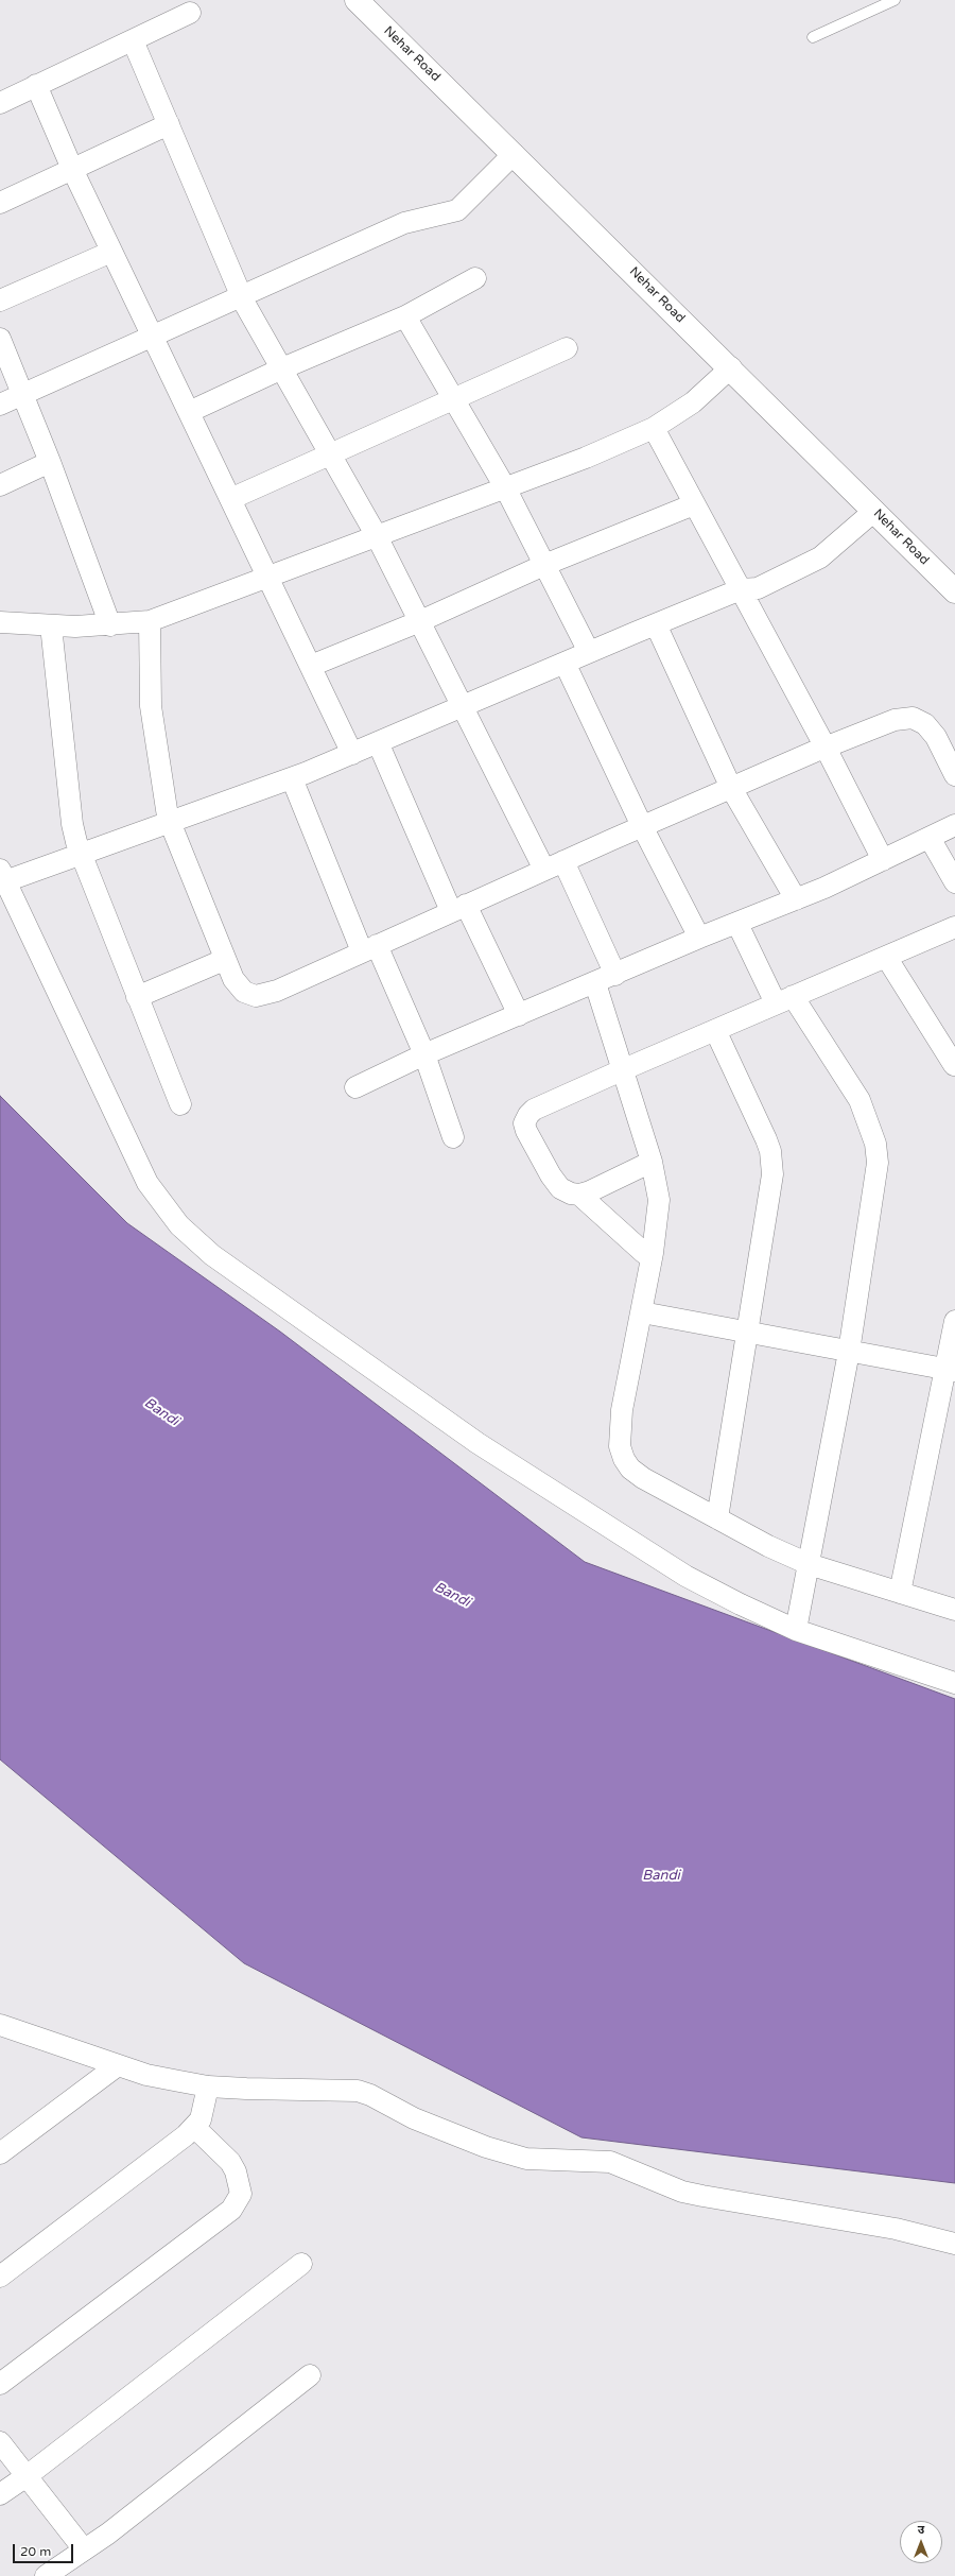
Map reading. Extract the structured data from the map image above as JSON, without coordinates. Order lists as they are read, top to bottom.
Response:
{
  "streets": {
    "street": ["Nehar Road"]
  },
  "water": ["Bandi"],
  "scale_bar": "20 m",
  "north": "top"
}
